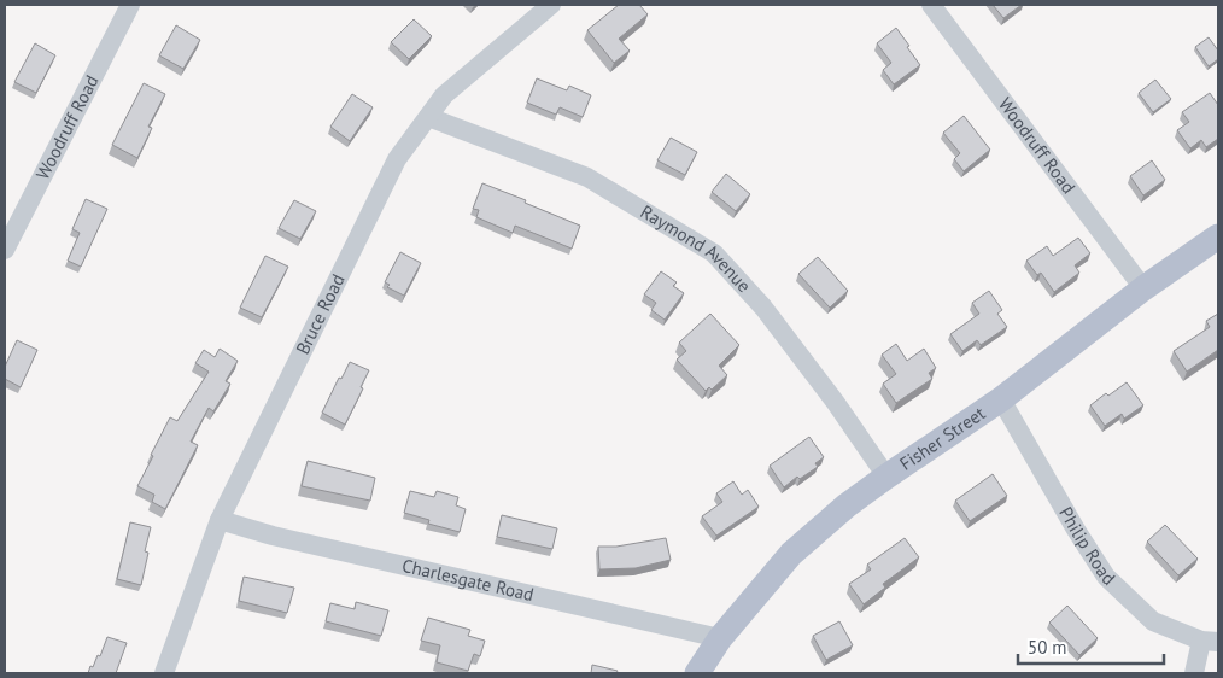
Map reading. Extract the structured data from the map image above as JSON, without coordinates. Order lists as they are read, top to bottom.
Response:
{
  "streets": {
    "main road": ["Fisher Street"],
    "street": [
      "Woodruff Road",
      "Raymond Avenue",
      "Bruce Road",
      "Philip Road",
      "Charlesgate Road"
    ]
  },
  "crossings": [
    ["Woodruff Road", "Fisher Street"],
    ["Raymond Avenue", "Bruce Road"],
    ["Raymond Avenue", "Fisher Street"],
    ["Bruce Road", "Charlesgate Road"],
    ["Fisher Street", "Philip Road"],
    ["Fisher Street", "Charlesgate Road"]
  ],
  "scale_bar": "50 m"
}
